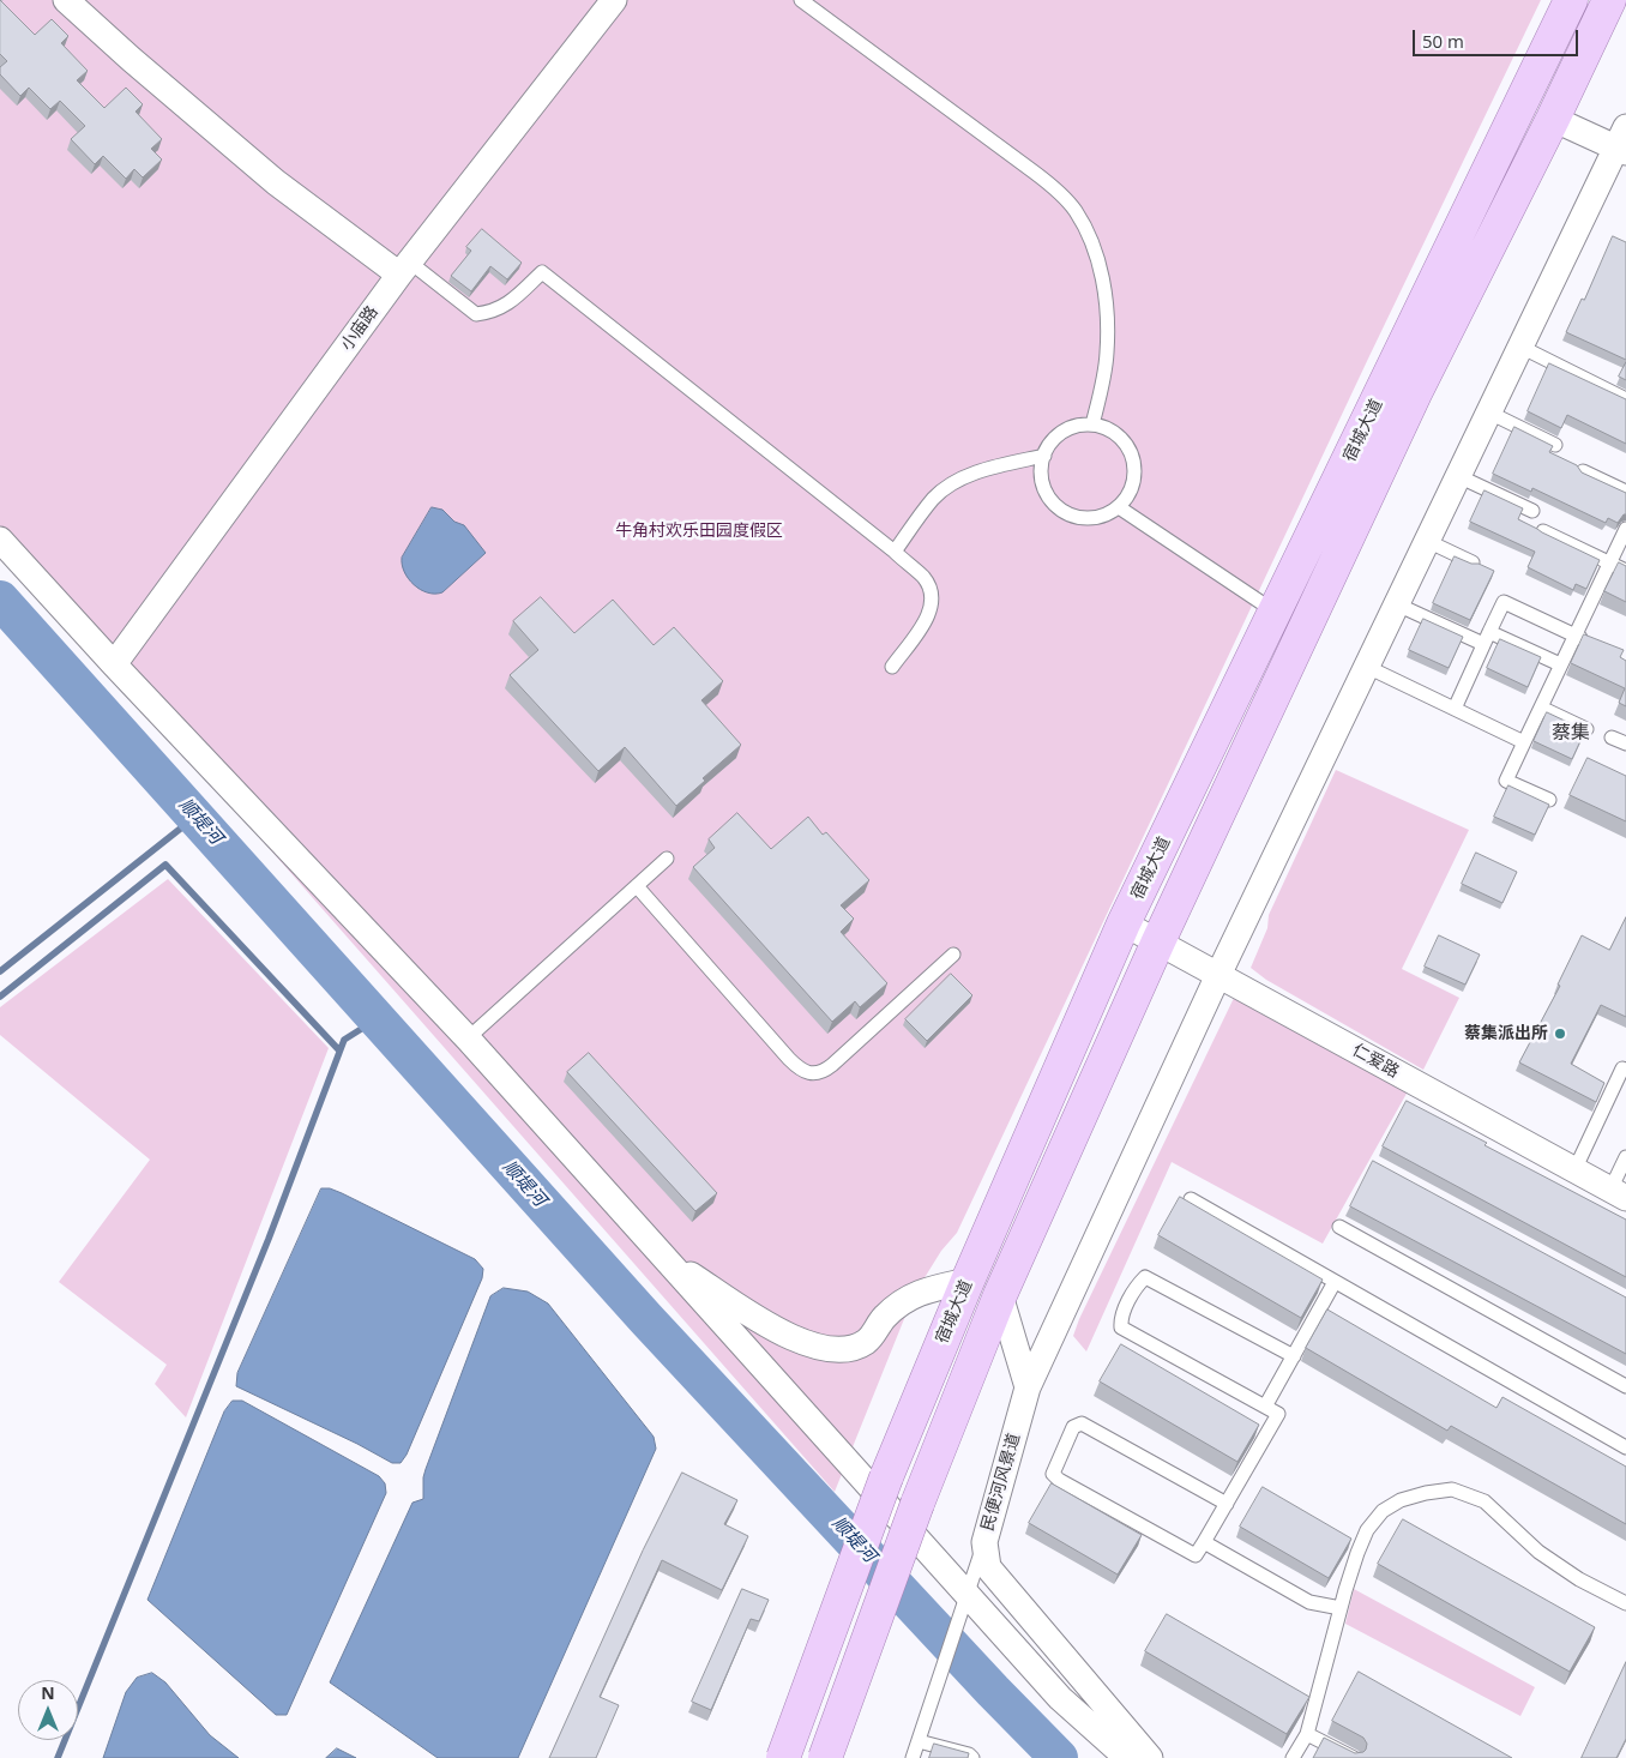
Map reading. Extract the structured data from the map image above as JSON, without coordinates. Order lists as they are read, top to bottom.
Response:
{
  "streets": {
    "main road": ["宿城大道"],
    "street": ["小庙路", "仁爱路", "民便河风景道"]
  },
  "crossings": [
    ["宿城大道", "仁爱路"],
    ["仁爱路", "民便河风景道"]
  ],
  "districts": ["蔡集"],
  "water": ["顺堤河"],
  "parks": ["牛角村欢乐田园度假区"],
  "places": ["蔡集派出所"],
  "scale_bar": "50 m",
  "north": "top"
}
